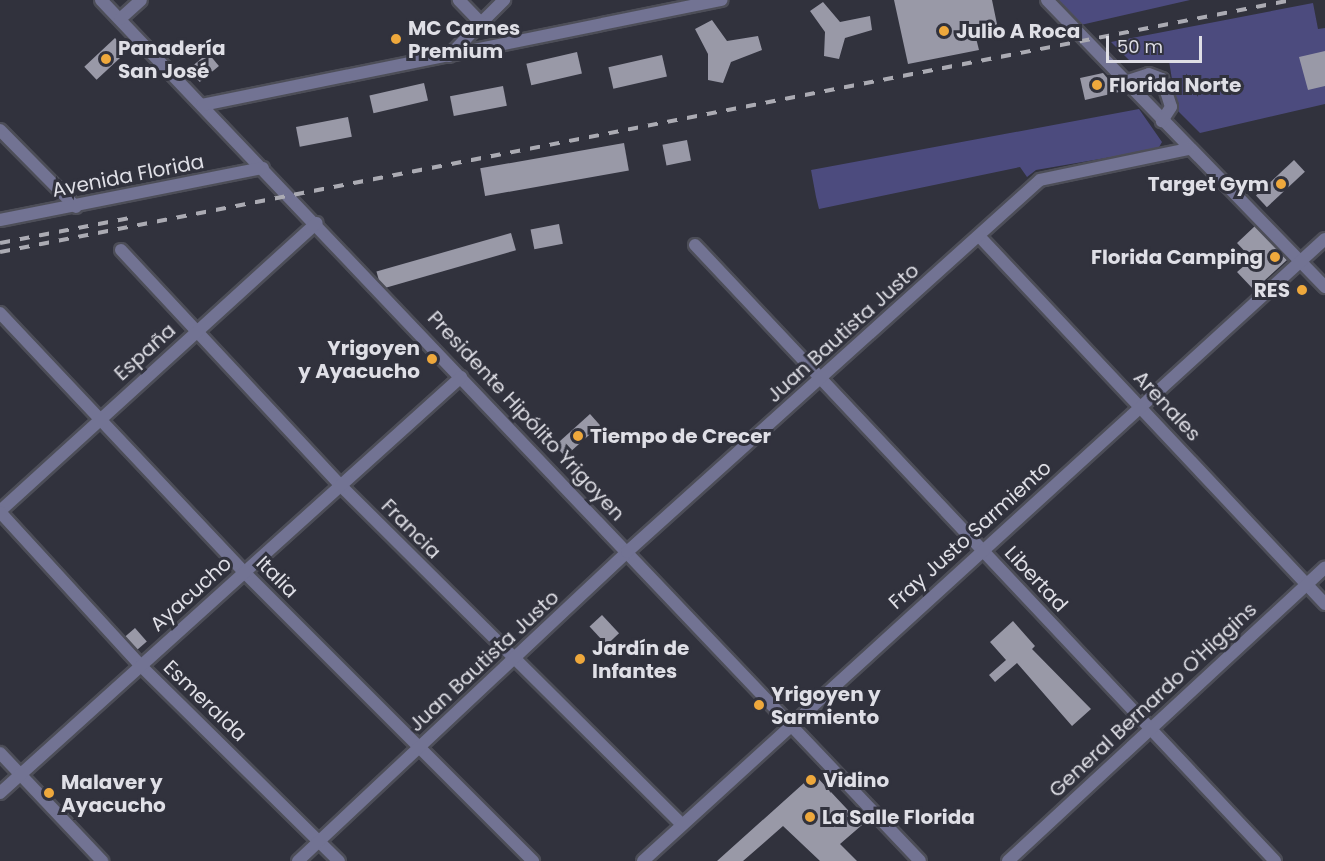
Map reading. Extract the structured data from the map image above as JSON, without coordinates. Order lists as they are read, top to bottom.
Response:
{
  "streets": {
    "street": [
      "Avenida Florida",
      "Juan Bautista Justo",
      "España",
      "Arenales",
      "Presidente Hipólito Yrigoyen",
      "Francia",
      "Fray Justo Sarmiento",
      "Italia",
      "Libertad",
      "Ayacucho",
      "General Bernardo O'Higgins",
      "Esmeralda"
    ]
  },
  "crossings": [
    ["Avenida Florida", "Presidente Hipólito Yrigoyen"],
    ["Juan Bautista Justo", "Arenales"],
    ["Juan Bautista Justo", "Presidente Hipólito Yrigoyen"],
    ["Juan Bautista Justo", "Francia"],
    ["Juan Bautista Justo", "Italia"],
    ["Juan Bautista Justo", "Libertad"],
    ["Juan Bautista Justo", "Esmeralda"],
    ["España", "Presidente Hipólito Yrigoyen"],
    ["España", "Francia"],
    ["España", "Italia"],
    ["España", "Esmeralda"],
    ["Arenales", "Fray Justo Sarmiento"],
    ["Arenales", "General Bernardo O'Higgins"],
    ["Presidente Hipólito Yrigoyen", "Fray Justo Sarmiento"],
    ["Presidente Hipólito Yrigoyen", "Ayacucho"],
    ["Francia", "Fray Justo Sarmiento"],
    ["Francia", "Ayacucho"],
    ["Fray Justo Sarmiento", "Libertad"],
    ["Italia", "Ayacucho"],
    ["Libertad", "General Bernardo O'Higgins"],
    ["Ayacucho", "Esmeralda"]
  ],
  "places": [
    "Julio A Roca",
    "MC Carnes Premium",
    "Panadería San José",
    "Florida Norte",
    "Target Gym",
    "Florida Camping",
    "RES",
    "Yrigoyen y Ayacucho",
    "Tiempo de Crecer",
    "Jardín de Infantes",
    "Yrigoyen y Sarmiento",
    "Vidino",
    "Malaver y Ayacucho",
    "La Salle Florida"
  ],
  "scale_bar": "50 m"
}
